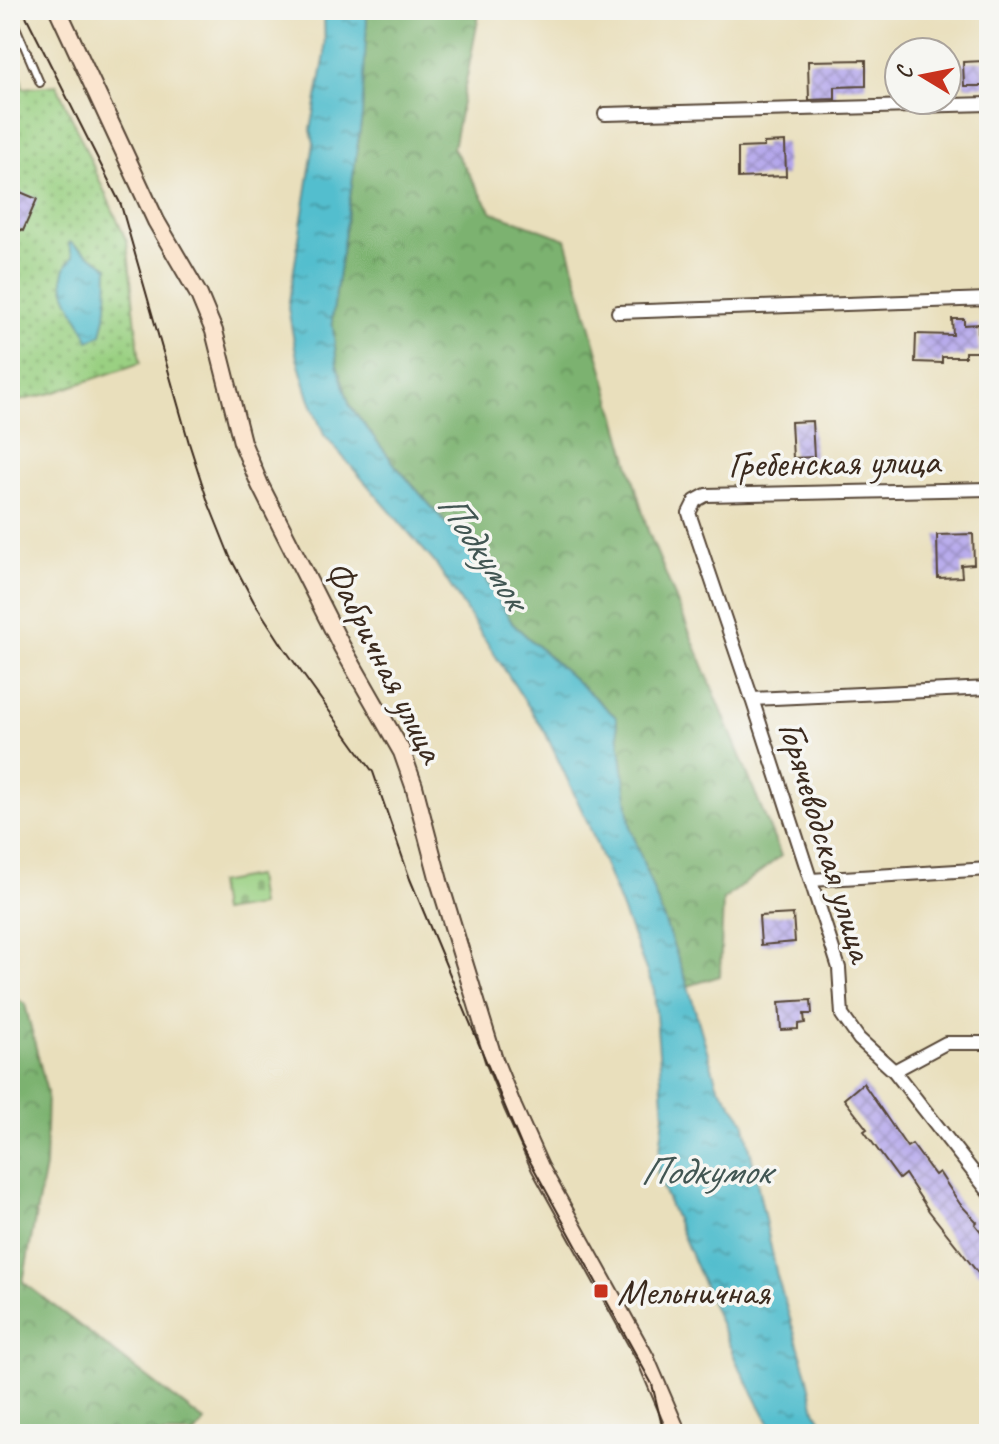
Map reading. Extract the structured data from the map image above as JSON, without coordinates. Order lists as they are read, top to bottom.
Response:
{
  "streets": {
    "main road": ["Фабричная улица"],
    "street": ["Гребенская улица", "Горячеводская улица"]
  },
  "crossings": [
    ["Гребенская улица", "Горячеводская улица"]
  ],
  "water": ["Подкумок"],
  "places": {
    "transit": ["Мельничная"]
  },
  "north": "left"
}
